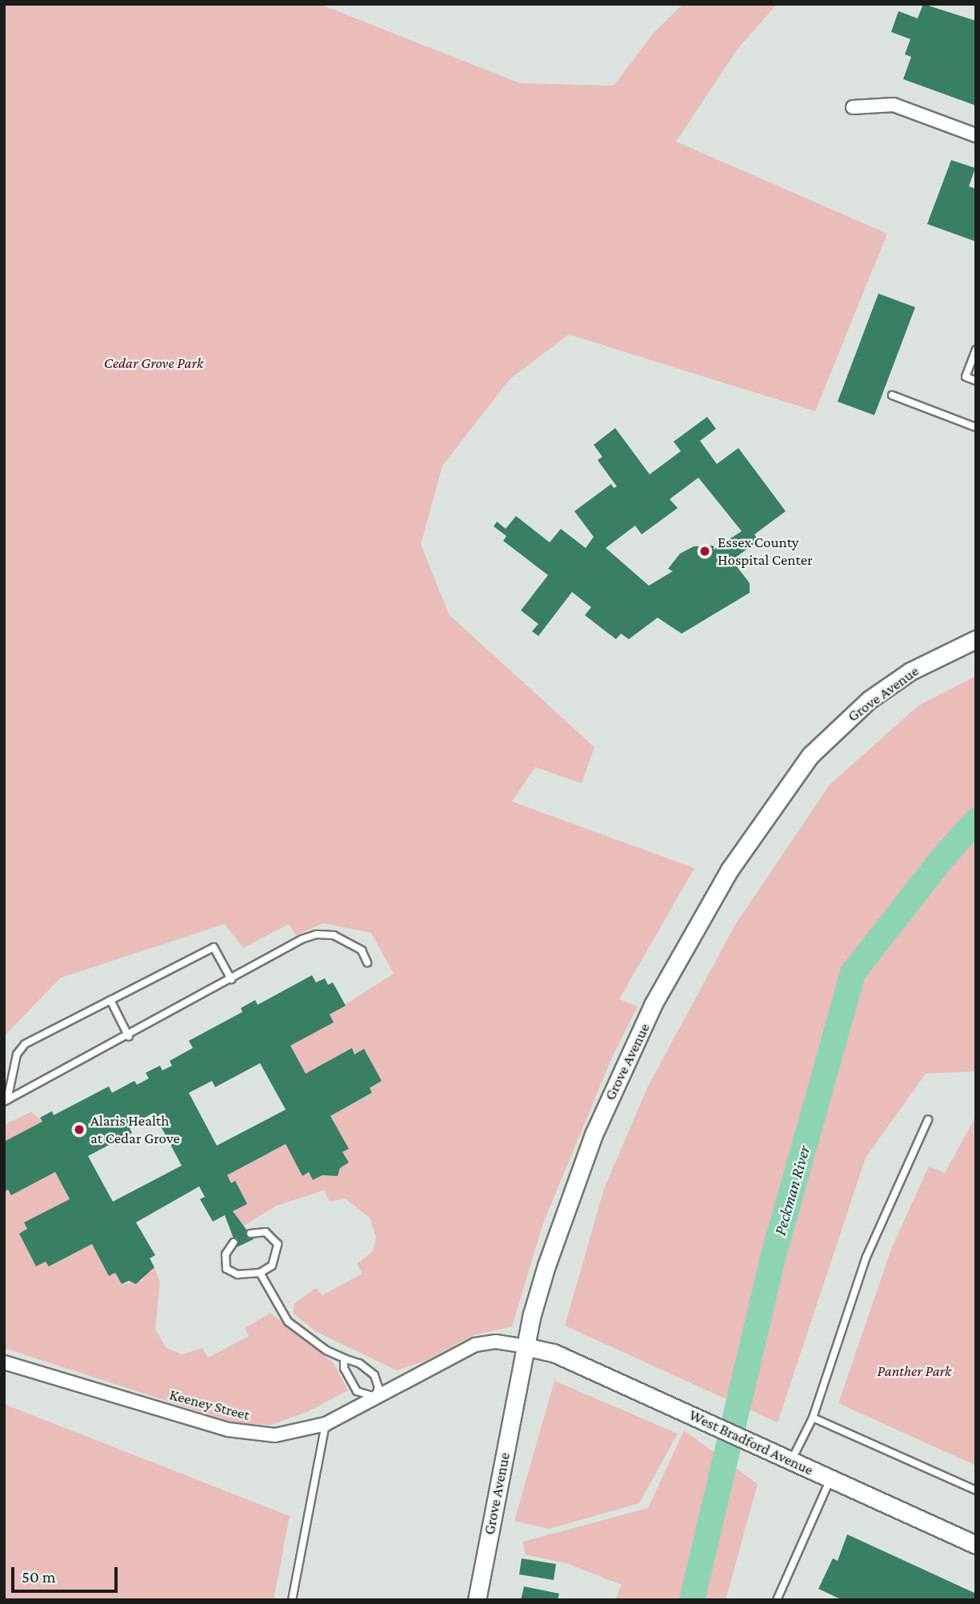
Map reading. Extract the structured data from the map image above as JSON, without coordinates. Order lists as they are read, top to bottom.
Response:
{
  "streets": {
    "street": ["Grove Avenue", "Keeney Street", "West Bradford Avenue"]
  },
  "crossings": [
    ["Grove Avenue", "Keeney Street"],
    ["Grove Avenue", "West Bradford Avenue"],
    ["Keeney Street", "West Bradford Avenue"]
  ],
  "water": ["Peckman River"],
  "parks": ["Cedar Grove Park", "Panther Park"],
  "places": ["Essex County Hospital Center", "Alaris Health at Cedar Grove"],
  "scale_bar": "50 m"
}
